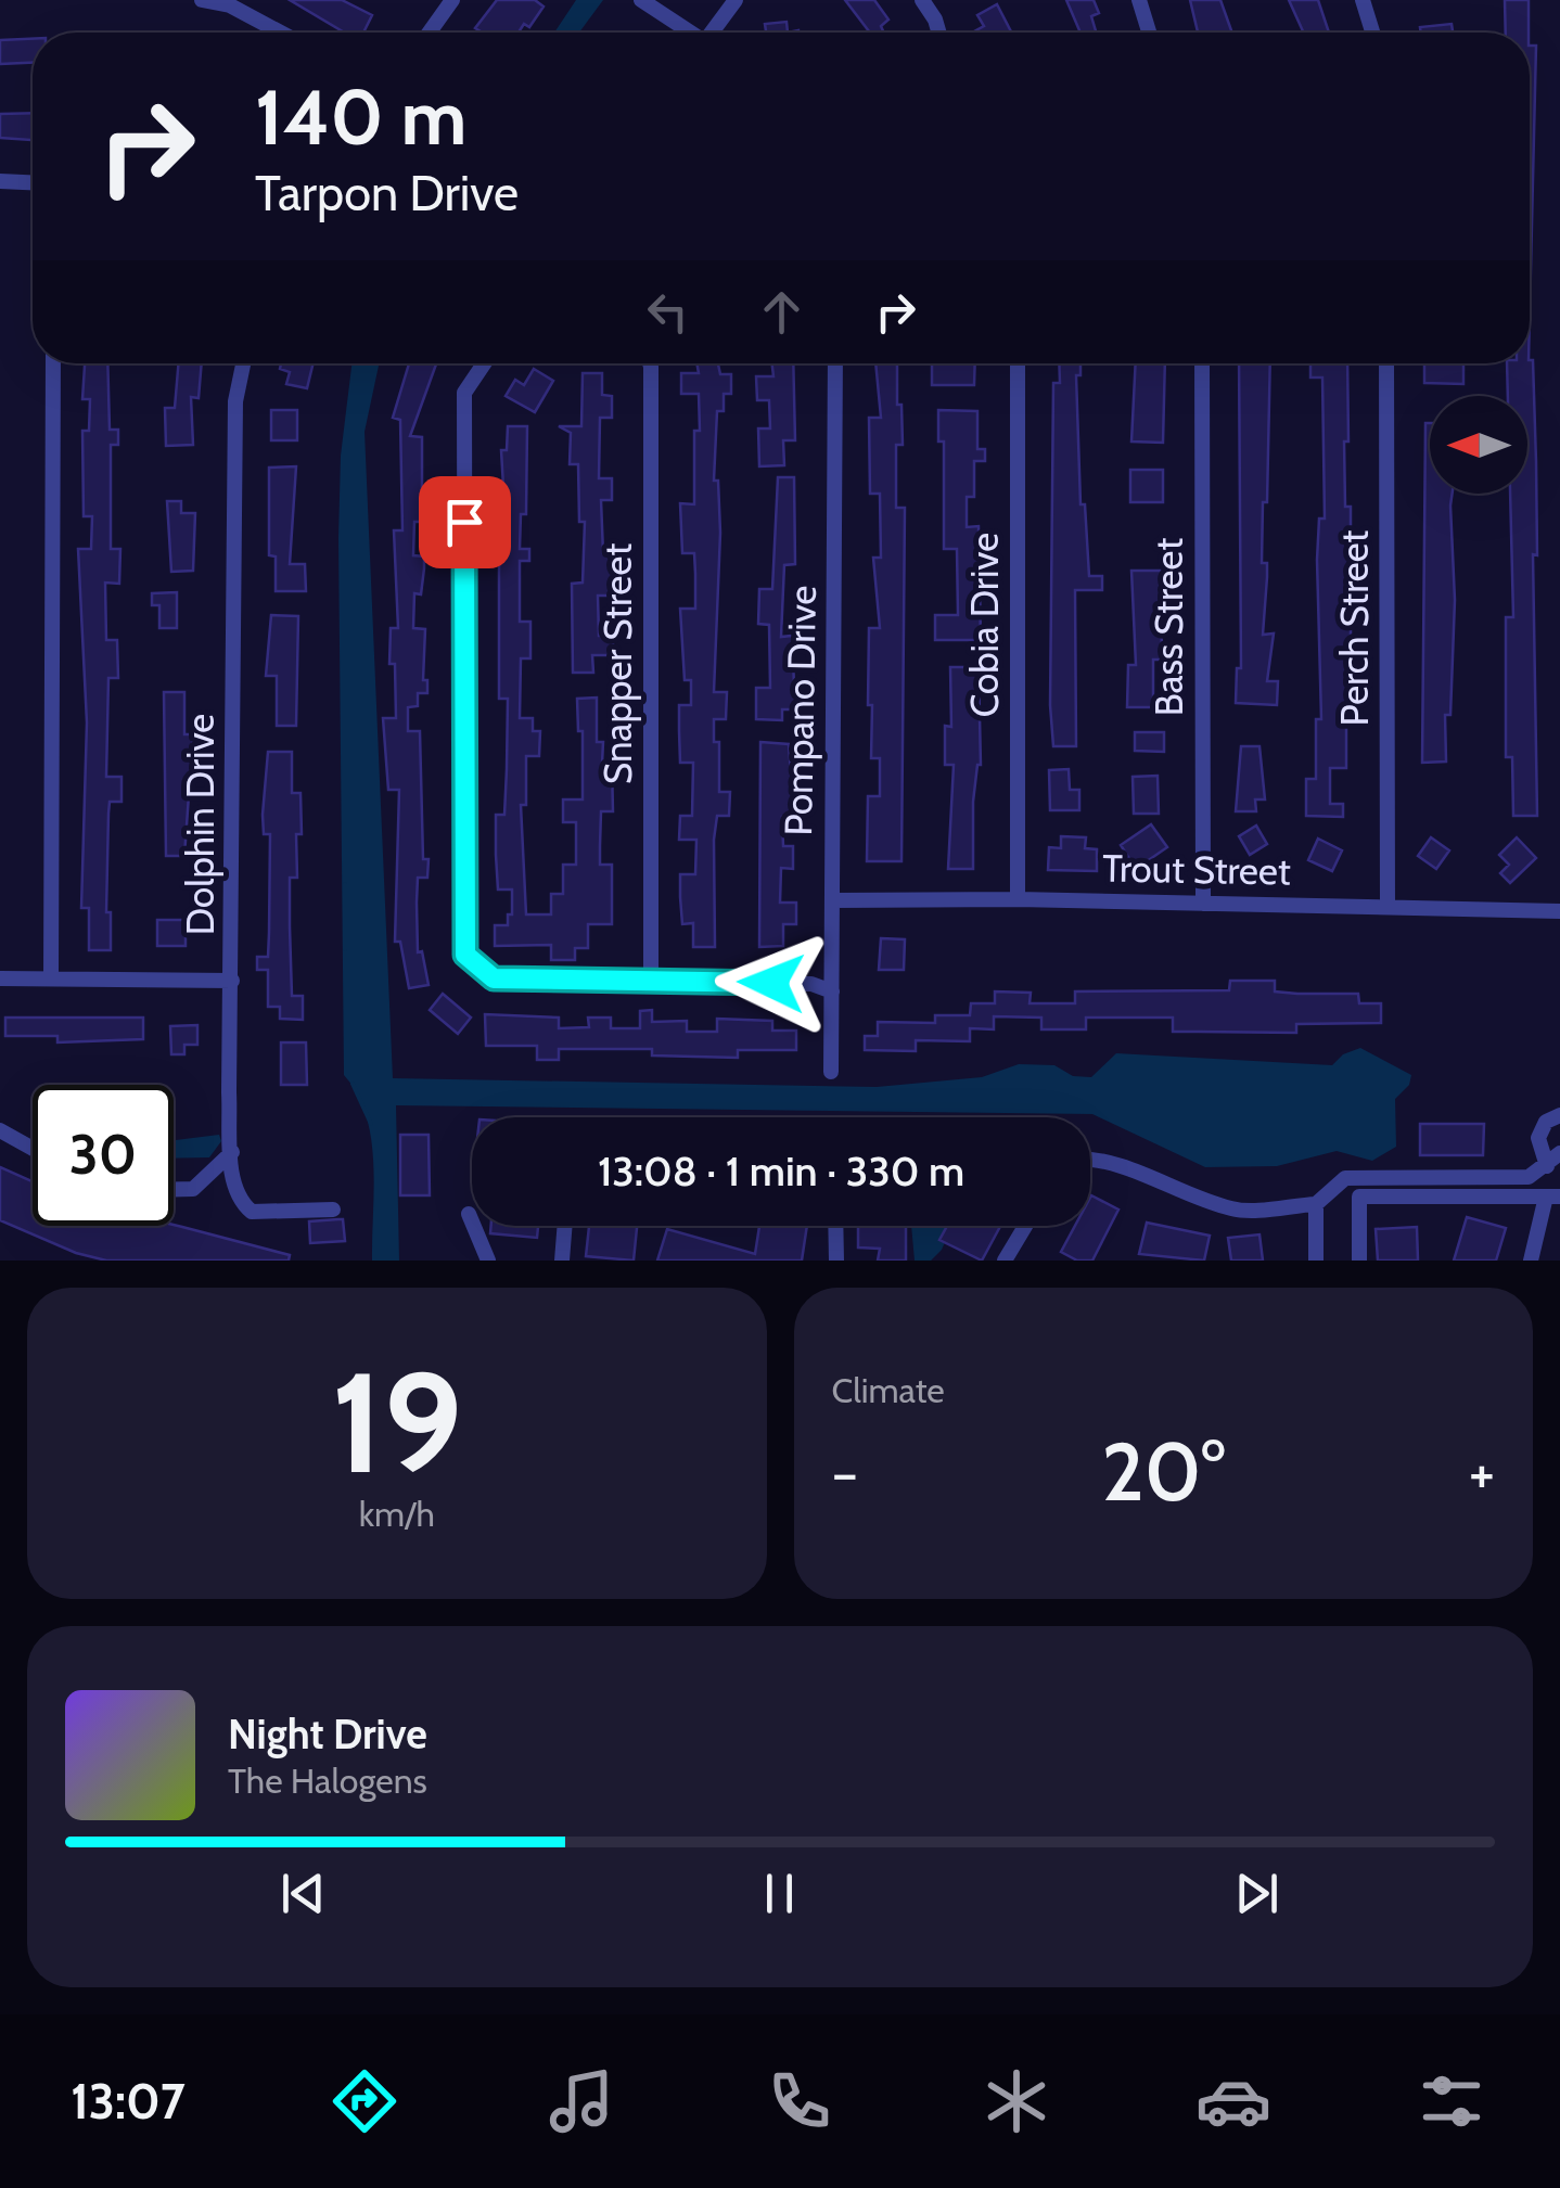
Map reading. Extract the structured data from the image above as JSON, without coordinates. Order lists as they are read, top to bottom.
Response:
{
  "streets": {
    "street": [
      "Cobia Drive",
      "Bass Street",
      "Perch Street",
      "Snapper Street",
      "Pompano Drive",
      "Dolphin Drive",
      "Trout Street"
    ]
  },
  "crossings": [
    ["Cobia Drive", "Trout Street"],
    ["Bass Street", "Trout Street"],
    ["Perch Street", "Trout Street"],
    ["Pompano Drive", "Trout Street"]
  ],
  "north": "left",
  "page": {
    "turn": ["140 m", "Tarpon Drive"],
    "limit": "30",
    "trip": "13:08 · 1 min · 330 m",
    "tile": [
      ["19", "km/h"],
      "Climate"
    ],
    "heat": ["−", "20°", "+"],
    "song": ["Night Drive", "The Halogens"],
    "tabs": "13:07"
  }
}
